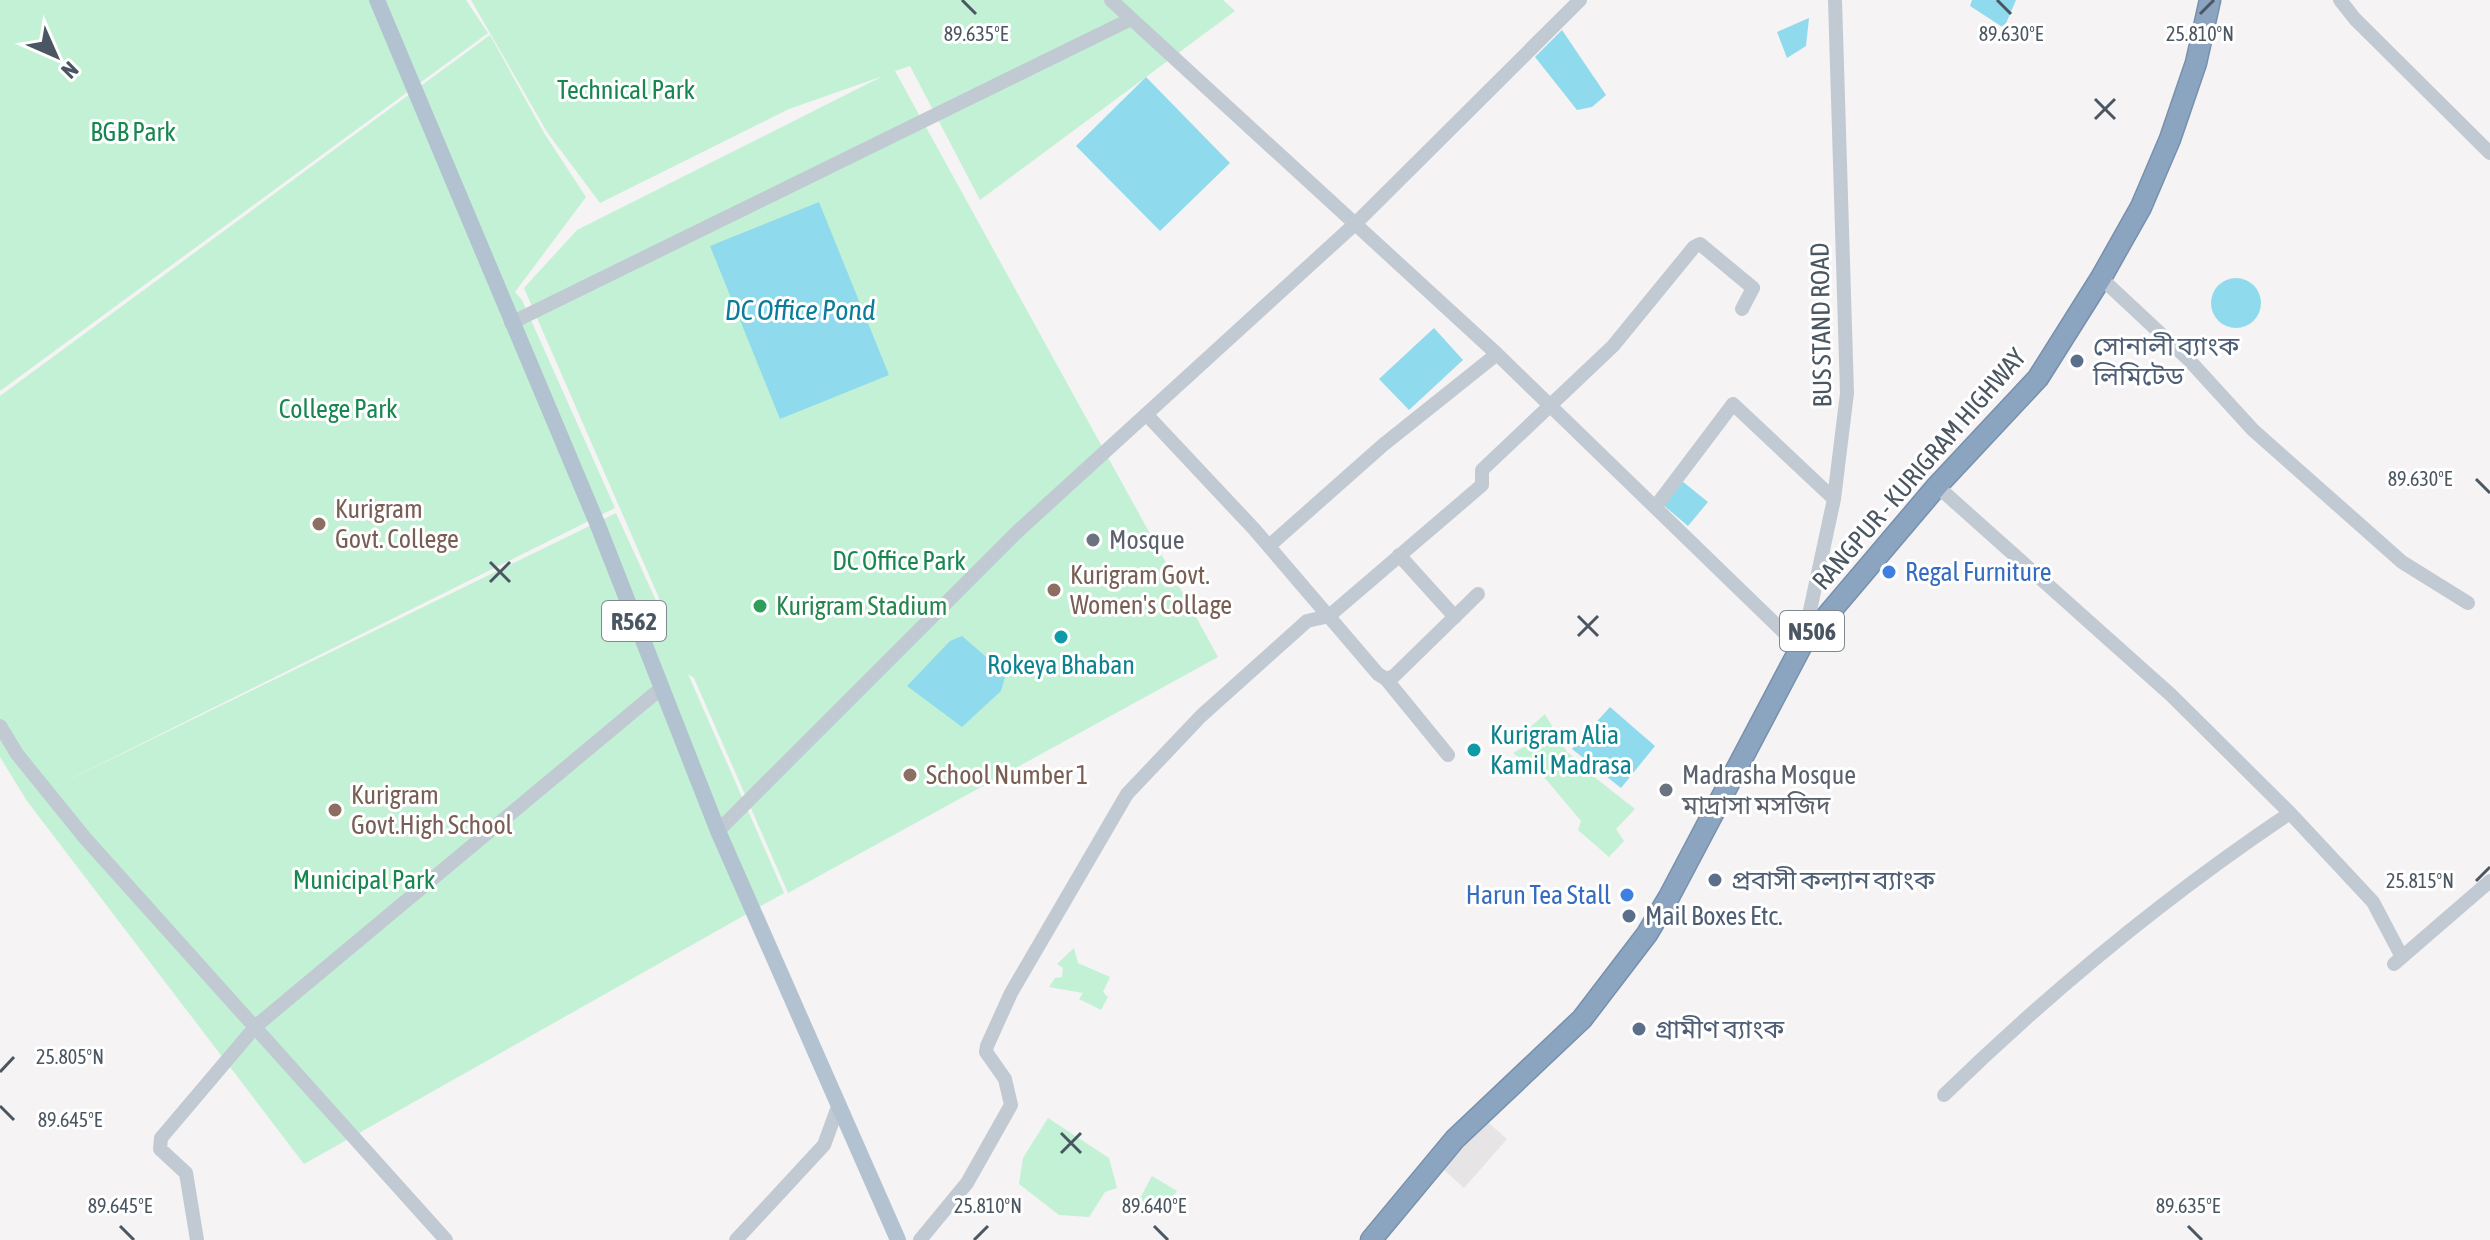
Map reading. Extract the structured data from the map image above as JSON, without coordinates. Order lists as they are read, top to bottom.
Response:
{
  "streets": {
    "highway": ["RANGPUR - KURIGRAM HIGHWAY", "N506"],
    "main road": ["R562"],
    "street": ["BUS STAND ROAD"]
  },
  "crossings": [
    ["BUS STAND ROAD", "RANGPUR - KURIGRAM HIGHWAY"]
  ],
  "water": ["DC Office Pond"],
  "parks": [
    "Technical Park",
    "BGB Park",
    "College Park",
    "DC Office Park",
    "Municipal Park"
  ],
  "places": [
    "সোনালী ব্যাংক লিমিটেড",
    "Kurigram Govt. College",
    "Mosque",
    "Regal Furniture",
    "Kurigram Govt. Women's Collage",
    "Kurigram Stadium",
    "Rokeya Bhaban",
    "Kurigram Alia Kamil Madrasa",
    "School Number 1",
    "Madrasha Mosque মাদ্রাসা মসজিদ",
    "Kurigram Govt.High School",
    "প্রবাসী কল্যান ব্যাংক",
    "Harun Tea Stall",
    "Mail Boxes Etc.",
    "গ্রামীণ ব্যাংক"
  ],
  "north": "bottom right",
  "coordinates": [
    "89.635°E",
    "89.630°E",
    "25.810°N",
    "25.815°N",
    "25.805°N",
    "89.645°E",
    "89.640°E"
  ]
}
